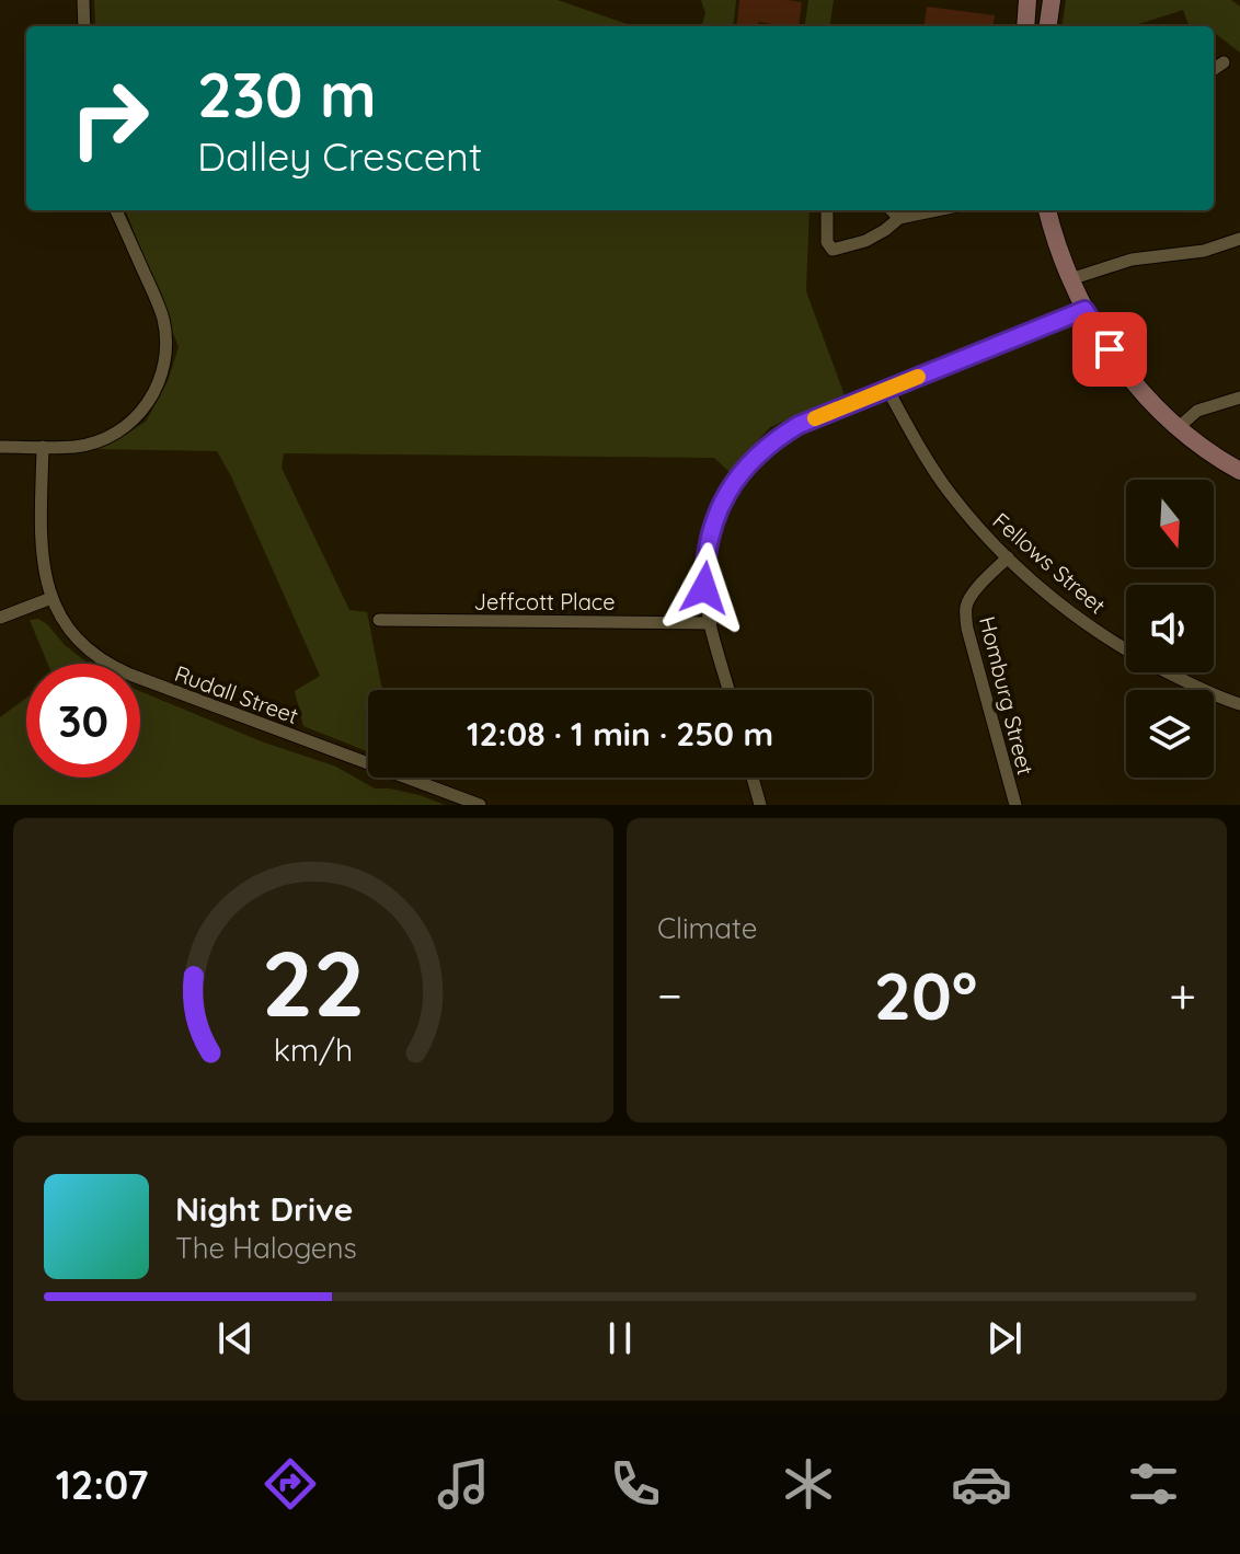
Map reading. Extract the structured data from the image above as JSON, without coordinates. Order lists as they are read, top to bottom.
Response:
{
  "streets": {
    "street": [
      "Fellows Street",
      "Jeffcott Place",
      "Rudall Street",
      "Homburg Street"
    ]
  },
  "crossings": [
    ["Fellows Street", "Homburg Street"]
  ],
  "north": "bottom",
  "page": {
    "turn": ["230 m", "Dalley Crescent"],
    "limit": "30",
    "trip": "12:08 · 1 min · 250 m",
    "tile": "Climate",
    "heat": ["−", "20°", "+"],
    "song": ["Night Drive", "The Halogens"],
    "tabs": "12:07",
    "gauge": ["22", "km/h"]
  }
}
